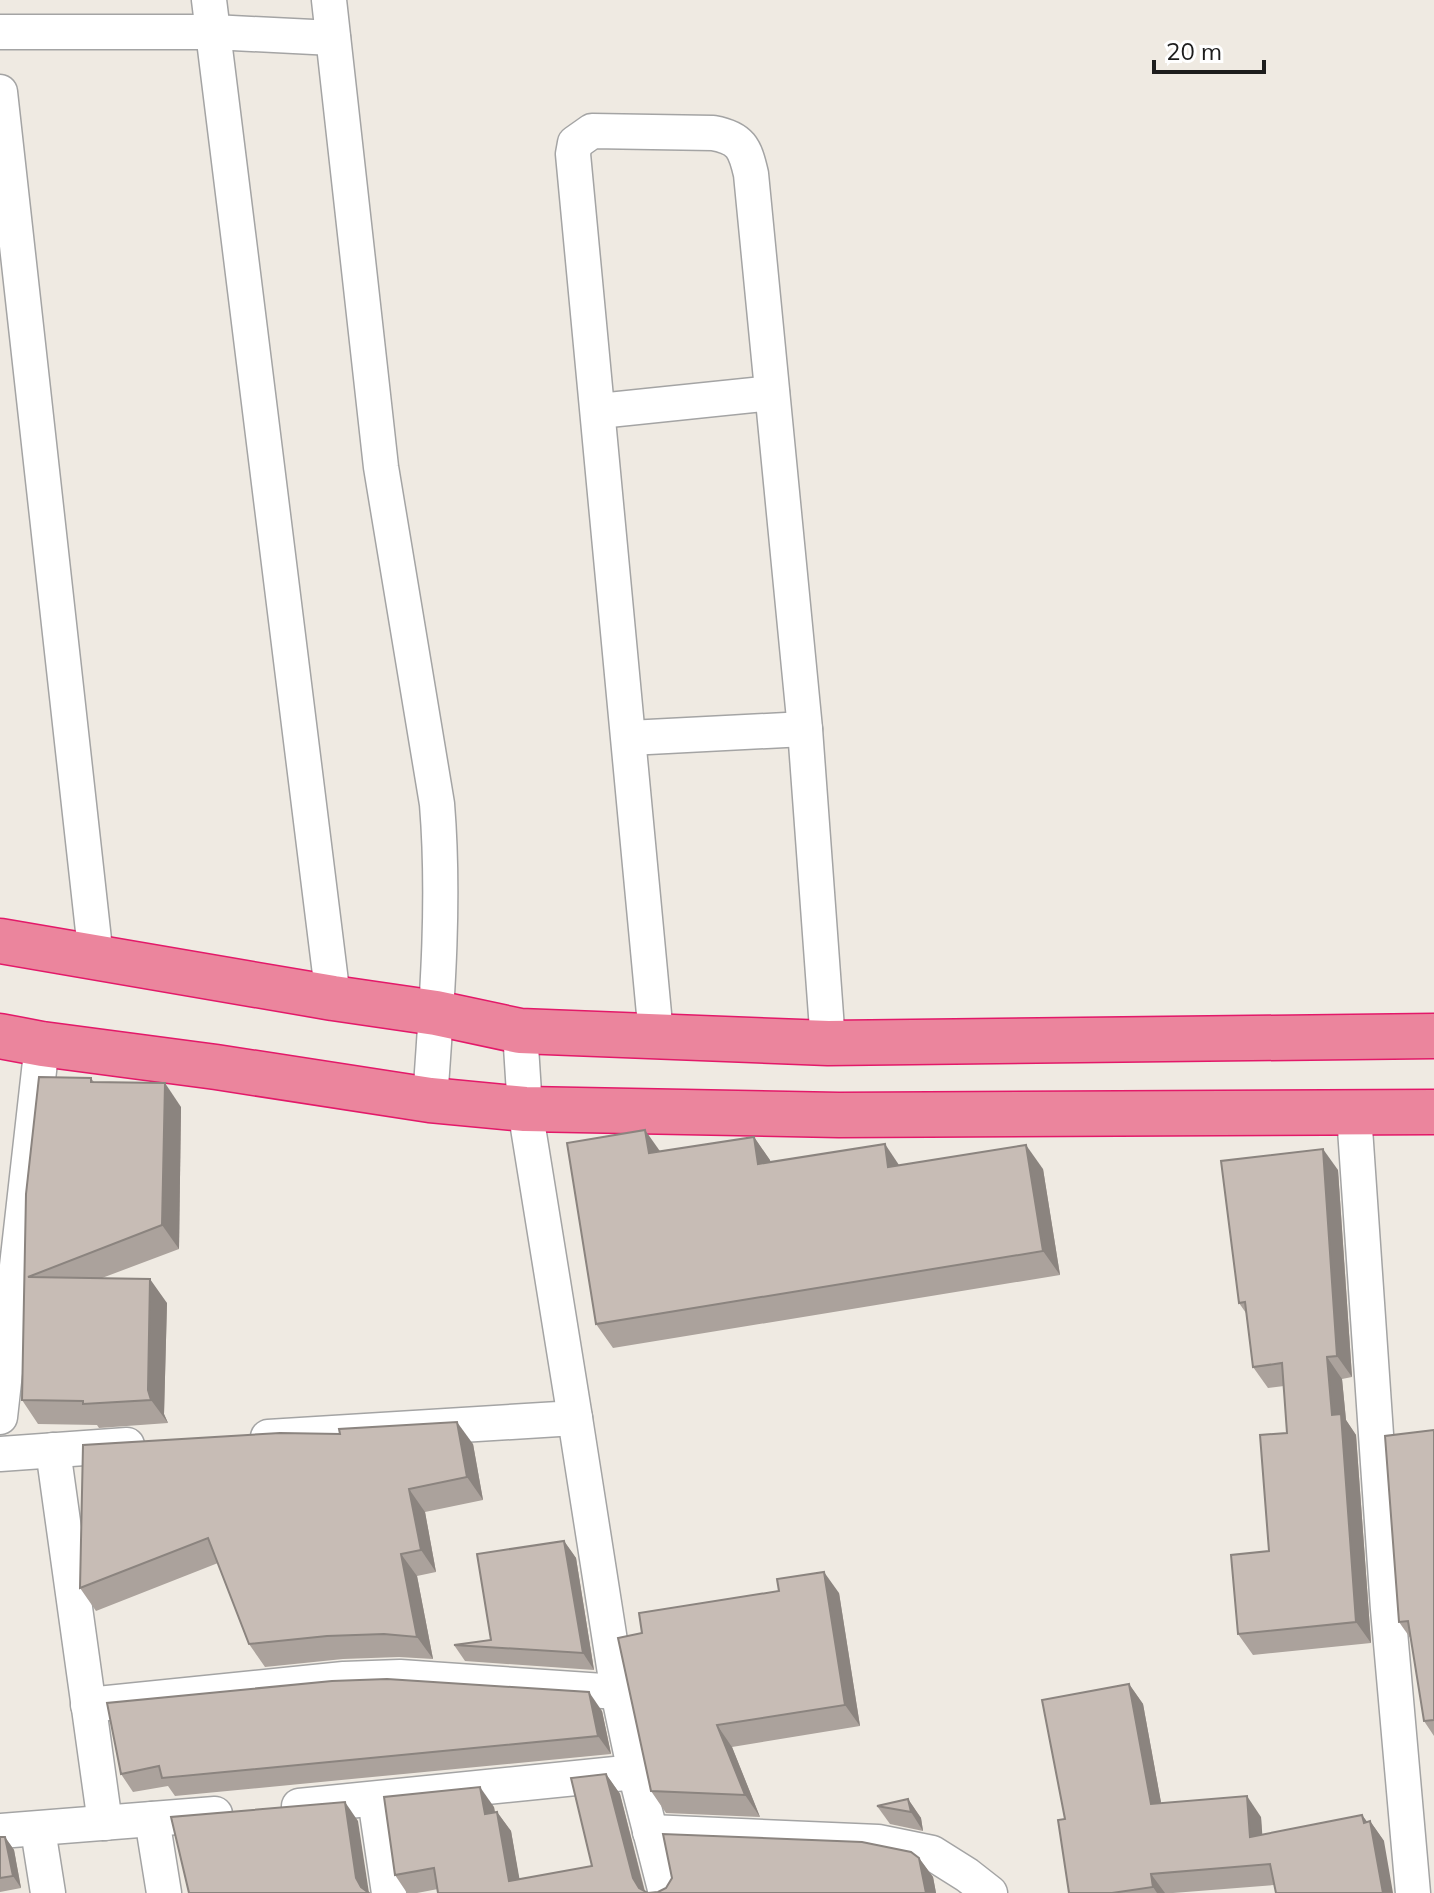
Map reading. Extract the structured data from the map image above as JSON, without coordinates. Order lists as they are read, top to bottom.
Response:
{
  "scale_bar": "20 m"
}
